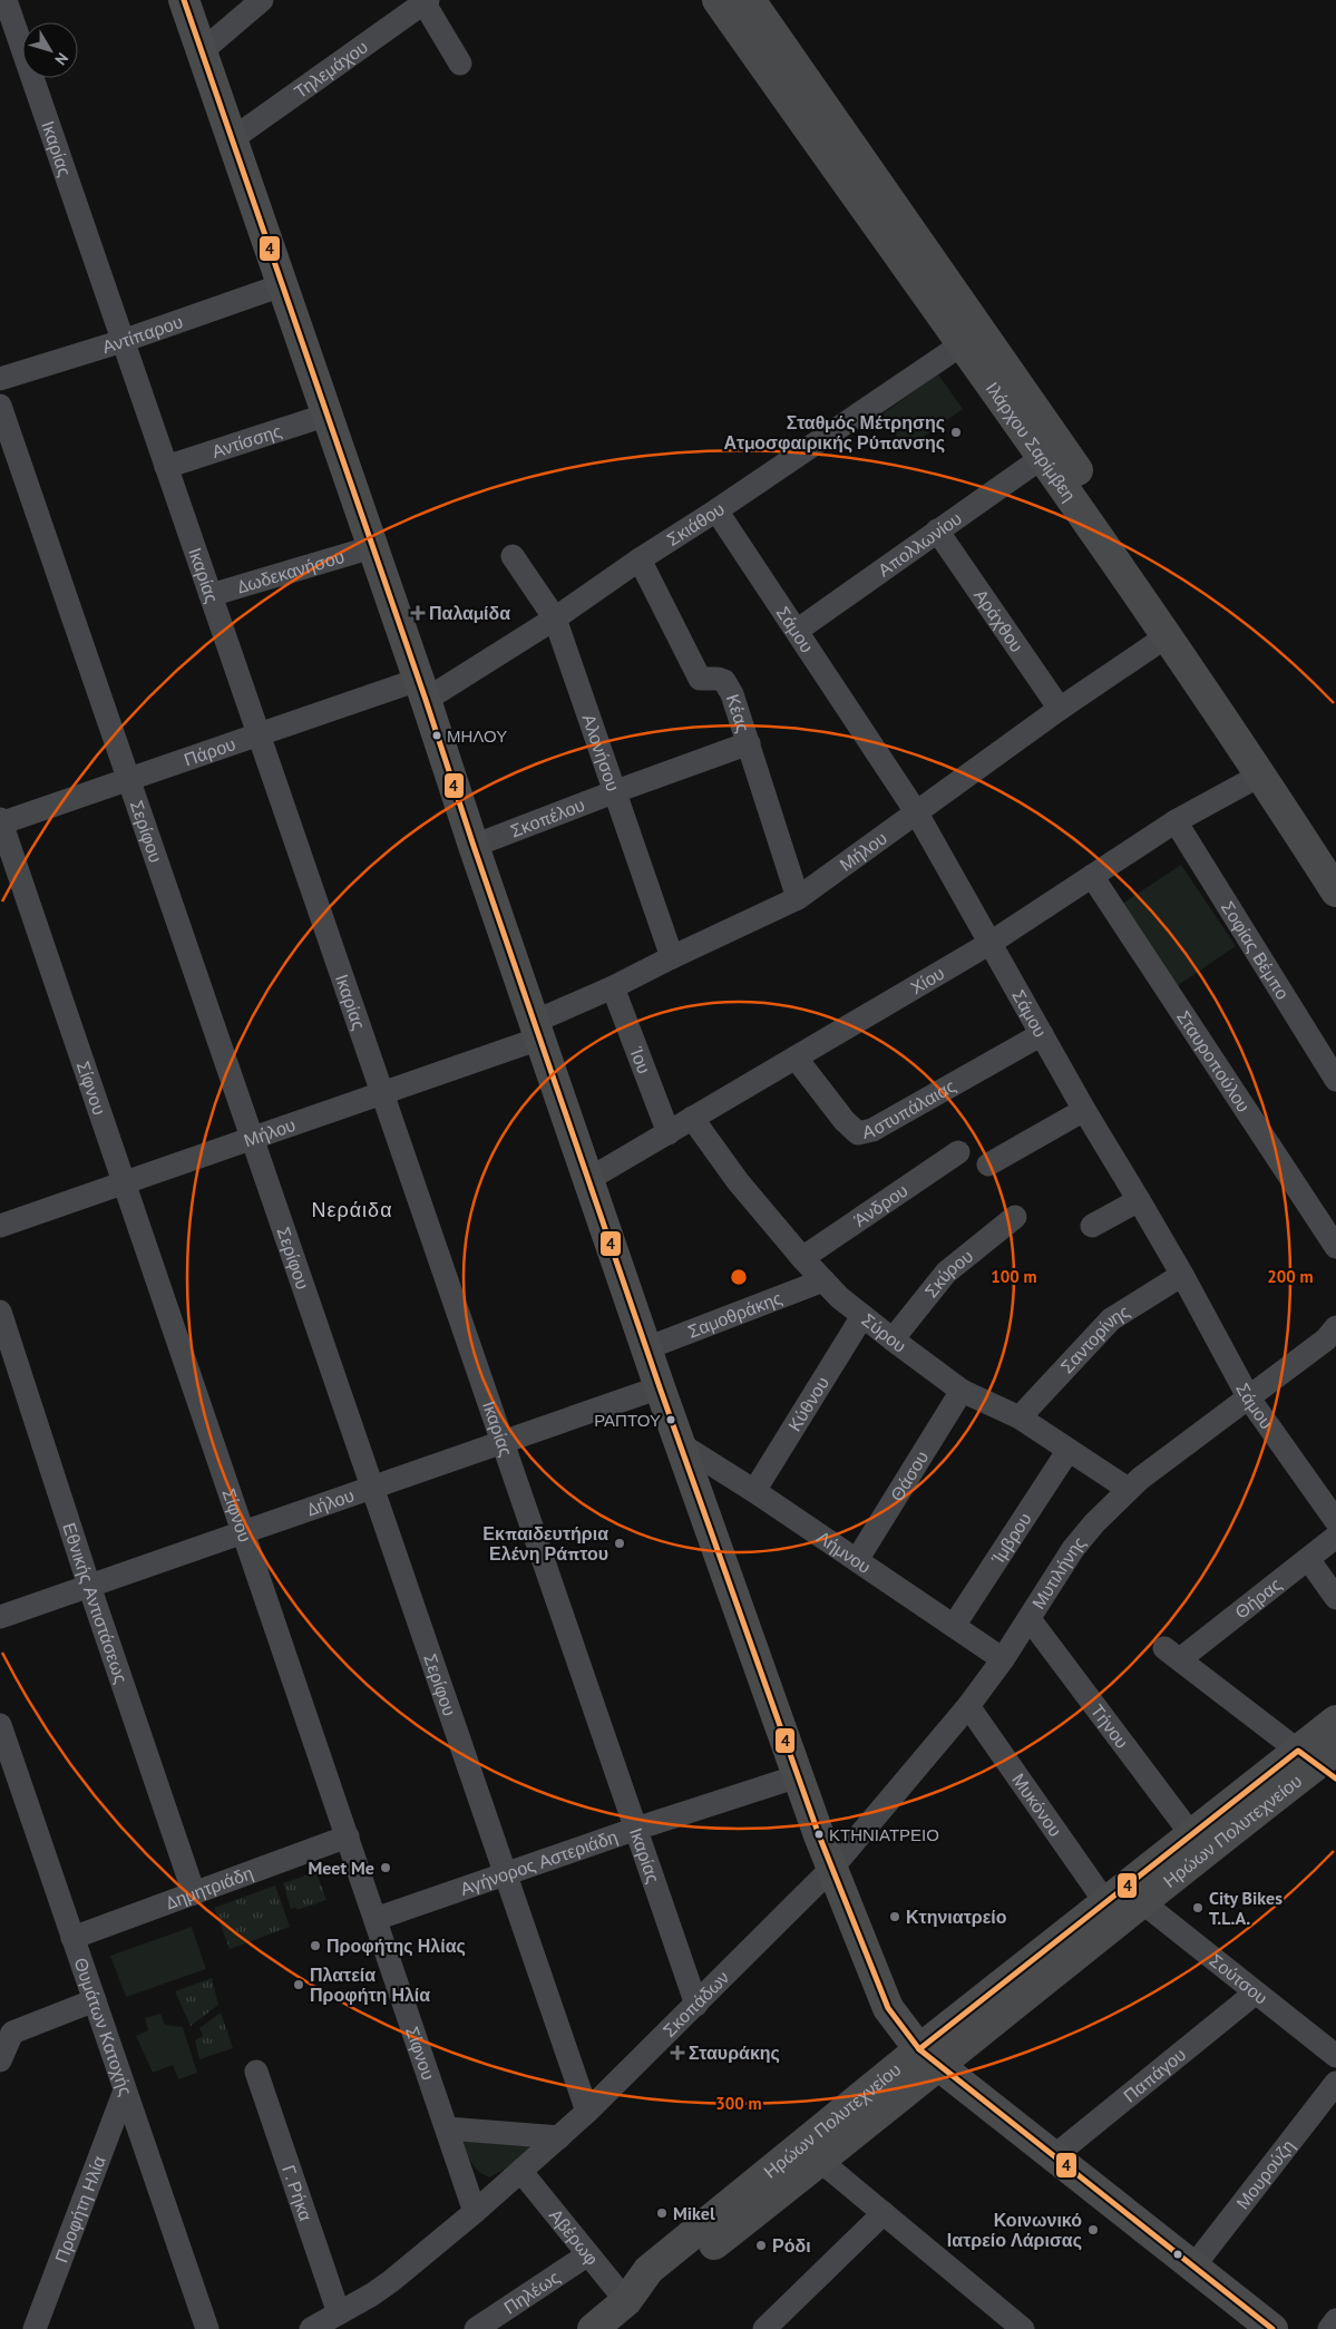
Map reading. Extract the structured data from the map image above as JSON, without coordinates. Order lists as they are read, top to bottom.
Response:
{
  "streets": {
    "main road": ["Ιλάρχου Σαρίμβεη", "Ηρώων Πολυτεχνείου"],
    "street": [
      "Τηλεμάχου",
      "Ικαρίας",
      "Αντίπαρου",
      "Αντίσσης",
      "Σκιάθου",
      "Απολλωνίου",
      "Δωδεκανήσου",
      "Αράχθου",
      "Σάμου",
      "Κέας",
      "Πάρου",
      "Αλονήσου",
      "Σκοπέλου",
      "Σερίφου",
      "Μήλου",
      "Σοφίας Βέμπο",
      "Χίου",
      "Ίου",
      "Σταυροπούλου",
      "Σίφνου",
      "Αστυπάλαιας",
      "Άνδρου",
      "Σκύρου",
      "Σαμοθράκης",
      "Σύρου",
      "Σαντορίνης",
      "Κύθνου",
      "Θάσου",
      "Δήλου",
      "Ίμβρου",
      "Λήμνου",
      "Μυτιλήνης",
      "Θήρας",
      "Εθνικής Αντιστάσεως",
      "Τήνου",
      "Μυκόνου",
      "Αγήνορος Αστεριάδη",
      "Δημητριάδη",
      "Σούτσου",
      "Σκοπάδων",
      "Θυμάτων Κατοχής",
      "Παπάγου",
      "Μουρούζη",
      "Γ. Ρήκα",
      "Προφήτη Ηλία",
      "Αβέρωφ",
      "Πηλέως"
    ]
  },
  "crossings": [
    ["Ικαρίας", "Αντίπαρου"],
    ["Ικαρίας", "Αντίσσης"],
    ["Ικαρίας", "Δωδεκανήσου"],
    ["Ικαρίας", "Πάρου"],
    ["Ικαρίας", "Μήλου"],
    ["Ικαρίας", "Δήλου"],
    ["Ικαρίας", "Αγήνορος Αστεριάδη"],
    ["Ικαρίας", "Σκοπάδων"],
    ["Ιλάρχου Σαρίμβεη", "Σκιάθου"],
    ["Ιλάρχου Σαρίμβεη", "Απολλωνίου"],
    ["Ιλάρχου Σαρίμβεη", "Μήλου"],
    ["Ιλάρχου Σαρίμβεη", "Χίου"],
    ["Σκιάθου", "Σάμου"],
    ["Σκιάθου", "Κέας"],
    ["Σκιάθου", "Πάρου"],
    ["Σκιάθου", "Αλονήσου"],
    ["Απολλωνίου", "Αράχθου"],
    ["Απολλωνίου", "Σάμου"],
    ["Αράχθου", "Μήλου"],
    ["Σάμου", "Μήλου"],
    ["Σάμου", "Χίου"],
    ["Σάμου", "Αστυπάλαιας"],
    ["Σάμου", "Σαντορίνης"],
    ["Σάμου", "Μυτιλήνης"],
    ["Κέας", "Σκοπέλου"],
    ["Κέας", "Μήλου"],
    ["Πάρου", "Σερίφου"],
    ["Πάρου", "Σίφνου"],
    ["Αλονήσου", "Σκοπέλου"],
    ["Αλονήσου", "Μήλου"],
    ["Σερίφου", "Μήλου"],
    ["Σερίφου", "Δήλου"],
    ["Σερίφου", "Αγήνορος Αστεριάδη"],
    ["Σερίφου", "Σκοπάδων"],
    ["Μήλου", "Ίου"],
    ["Μήλου", "Σίφνου"],
    ["Σοφίας Βέμπο", "Χίου"],
    ["Χίου", "Ίου"],
    ["Χίου", "Σταυροπούλου"],
    ["Χίου", "Αστυπάλαιας"],
    ["Χίου", "Σύρου"],
    ["Σίφνου", "Δήλου"],
    ["Σίφνου", "Αγήνορος Αστεριάδη"],
    ["Σίφνου", "Δημητριάδη"],
    ["Σίφνου", "Σκοπάδων"],
    ["Άνδρου", "Σύρου"],
    ["Σκύρου", "Σύρου"],
    ["Σαμοθράκης", "Σύρου"],
    ["Σύρου", "Σαντορίνης"],
    ["Σύρου", "Κύθνου"],
    ["Σύρου", "Θάσου"],
    ["Σύρου", "Ίμβρου"],
    ["Σύρου", "Μυτιλήνης"],
    ["Κύθνου", "Λήμνου"],
    ["Θάσου", "Λήμνου"],
    ["Δήλου", "Εθνικής Αντιστάσεως"],
    ["Ίμβρου", "Λήμνου"],
    ["Λήμνου", "Μυτιλήνης"],
    ["Μυτιλήνης", "Τήνου"],
    ["Μυτιλήνης", "Μυκόνου"],
    ["Μυτιλήνης", "Σκοπάδων"],
    ["Θήρας", "Ηρώων Πολυτεχνείου"],
    ["Εθνικής Αντιστάσεως", "Δημητριάδη"],
    ["Τήνου", "Ηρώων Πολυτεχνείου"],
    ["Μυκόνου", "Ηρώων Πολυτεχνείου"],
    ["Ηρώων Πολυτεχνείου", "Σούτσου"],
    ["Ηρώων Πολυτεχνείου", "Αβέρωφ"],
    ["Δημητριάδη", "Θυμάτων Κατοχής"],
    ["Σούτσου", "Παπάγου"],
    ["Σκοπάδων", "Γ. Ρήκα"],
    ["Σκοπάδων", "Αβέρωφ"],
    ["Θυμάτων Κατοχής", "Προφήτη Ηλία"],
    ["Αβέρωφ", "Πηλέως"]
  ],
  "districts": ["Νεράιδα"],
  "places": {
    "other": [
      "Σταθμός Μέτρησης Ατμοσφαιρικής Ρύπανσης",
      "ΜΗΛΟΥ",
      "ΡΑΠΤΟΥ",
      "Εκπαιδευτήρια Ελένη Ράπτου",
      "ΚΤΗΝΙΑΤΡΕΙΟ",
      "Meet Me",
      "City Bikes T.L.A.",
      "Κτηνιατρείο",
      "Προφήτης Ηλίας",
      "Πλατεία Προφήτη Ηλία",
      "Mikel",
      "Κοινωνικό Ιατρείο Λάρισας",
      "Ρόδι"
    ],
    "health": ["Παλαμίδα", "Σταυράκης"]
  },
  "lines": ["transit line 4"],
  "north": "bottom right",
  "rings": ["100 m", "200 m", "300 m"]
}
